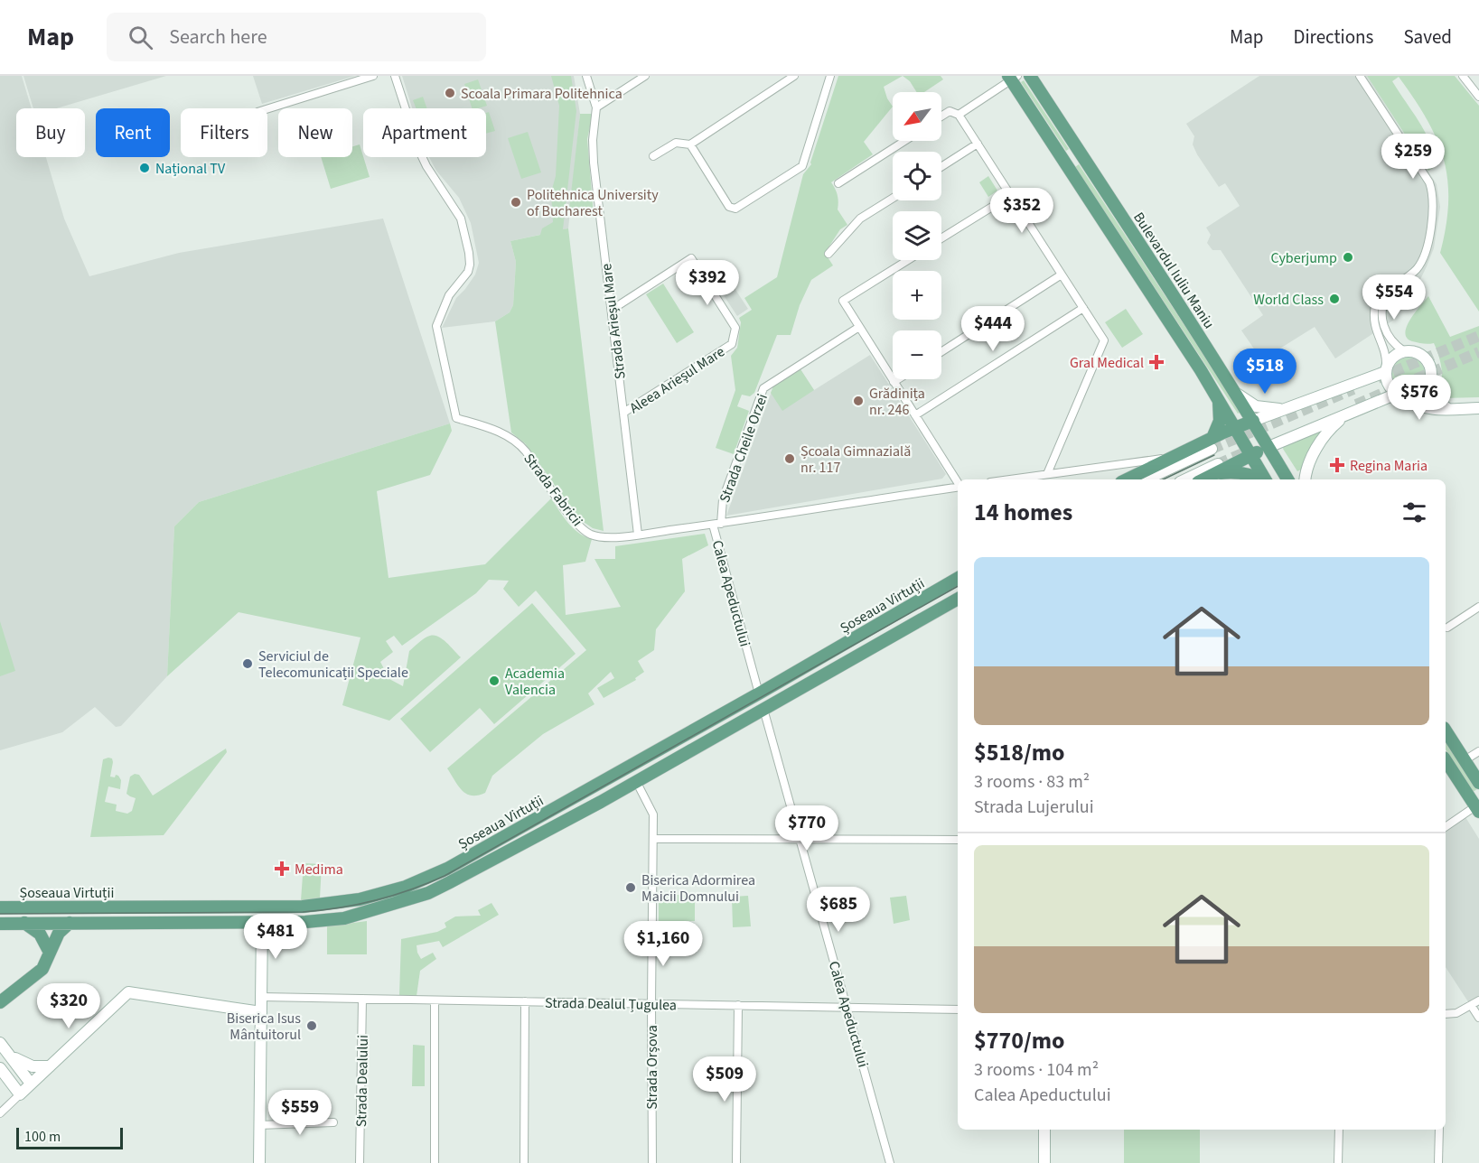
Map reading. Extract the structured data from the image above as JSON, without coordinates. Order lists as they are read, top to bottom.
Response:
{
  "streets": {
    "main road": ["Bulevardul Iuliu Maniu", "Șoseaua Virtuții"],
    "street": [
      "Strada Arieșul Mare",
      "Aleea Arieșul Mare",
      "Strada Cheile Orzei",
      "Strada Fabricii",
      "Calea Apeductului",
      "Strada Dealul Țugulea",
      "Strada Orșova",
      "Strada Dealului"
    ]
  },
  "crossings": [
    ["Strada Arieșul Mare", "Aleea Arieșul Mare"],
    ["Strada Arieșul Mare", "Strada Fabricii"],
    ["Strada Cheile Orzei", "Strada Fabricii"],
    ["Strada Cheile Orzei", "Calea Apeductului"],
    ["Strada Fabricii", "Calea Apeductului"],
    ["Calea Apeductului", "Șoseaua Virtuții"],
    ["Calea Apeductului", "Strada Dealul Țugulea"],
    ["Șoseaua Virtuții", "Strada Orșova"],
    ["Strada Dealul Țugulea", "Strada Orșova"],
    ["Strada Dealul Țugulea", "Strada Dealului"]
  ],
  "places": {
    "other": [
      "Scoala Primara Politehnica",
      "Național TV",
      "Politehnica University of Bucharest",
      "Cyberjump",
      "World Class",
      "Grădinița nr. 246",
      "Școala Gimnazială nr. 117",
      "Serviciul de Telecomunicații Speciale",
      "Academia Valencia",
      "Biserica Adormirea Maicii Domnului",
      "Biserica Isus Mântuitorul"
    ],
    "health": ["Gral Medical", "Regina Maria", "Medima"]
  },
  "scale_bar": "100 m",
  "north": "bottom left",
  "page": {
    "header": "Map",
    "search": "Search here",
    "nav": ["Map", "Directions", "Saved"],
    "map_buttons": ["+", "−"],
    "chip": [
      "Buy",
      "Rent",
      "Filters",
      "New",
      "Apartment"
    ],
    "price": [
      "$259",
      "$352",
      "$392",
      "$554",
      "$444",
      "$518",
      "$576",
      "$770",
      "$685",
      "$481",
      "$1,160",
      "$320",
      "$509",
      "$559"
    ],
    "heading": "14 homes",
    "list": [
      {
        "name": "$518/mo",
        "note": "3 rooms · 83 m² · Strada Lujerului"
      },
      {
        "name": "$770/mo",
        "note": "3 rooms · 104 m² · Calea Apeductului"
      }
    ],
    "scale": "100 m"
  }
}
